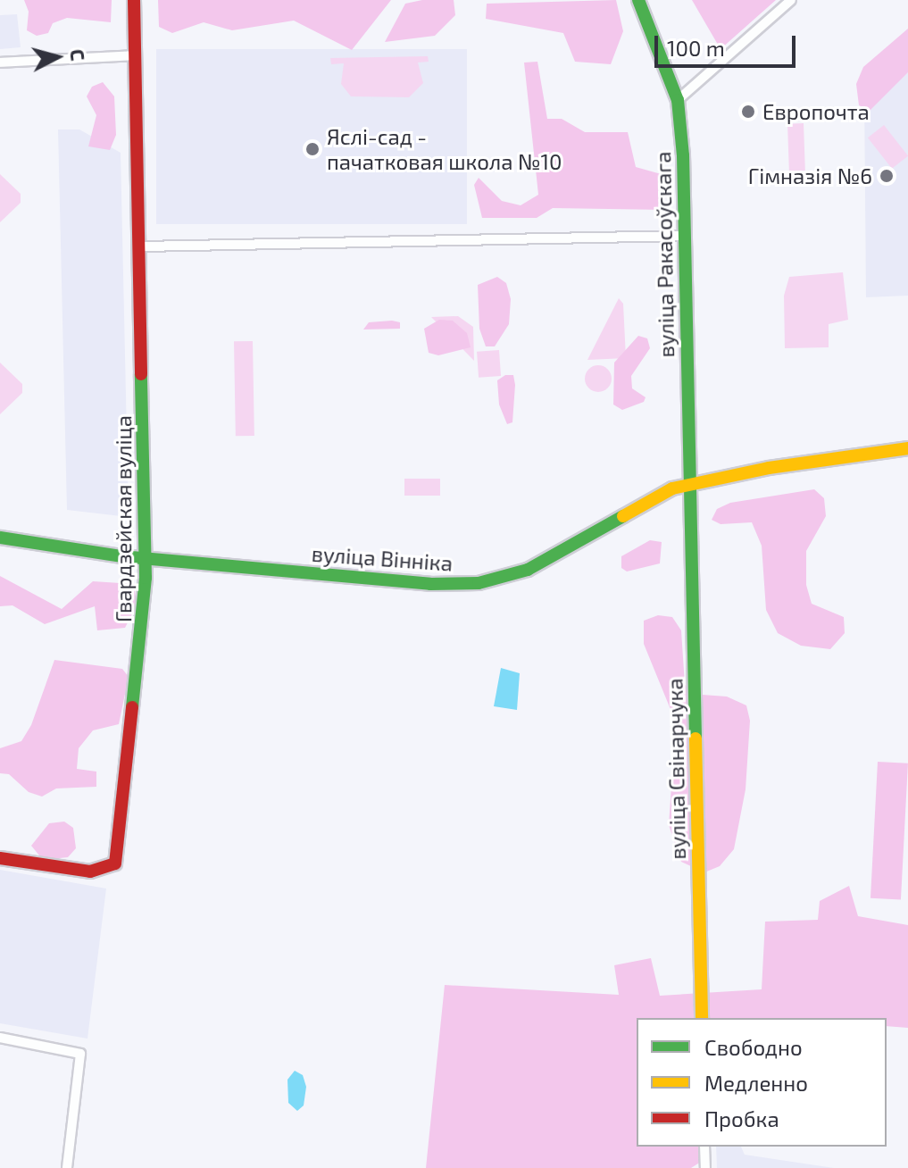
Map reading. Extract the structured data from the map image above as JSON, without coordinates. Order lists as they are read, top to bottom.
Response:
{
  "streets": {
    "street": [
      "вуліца Ракасоўскага",
      "Гвардзейская вуліца",
      "вуліца Вінніка",
      "вуліца Свінарчука"
    ]
  },
  "crossings": [
    ["вуліца Ракасоўскага", "вуліца Вінніка"],
    ["вуліца Ракасоўскага", "вуліца Свінарчука"],
    ["Гвардзейская вуліца", "вуліца Вінніка"]
  ],
  "places": ["Европочта", "Яслі-сад - пачатковая школа №10", "Гімназія №6"],
  "legend": ["Свободно", "Медленно", "Пробка"],
  "scale_bar": "100 m",
  "north": "right"
}
